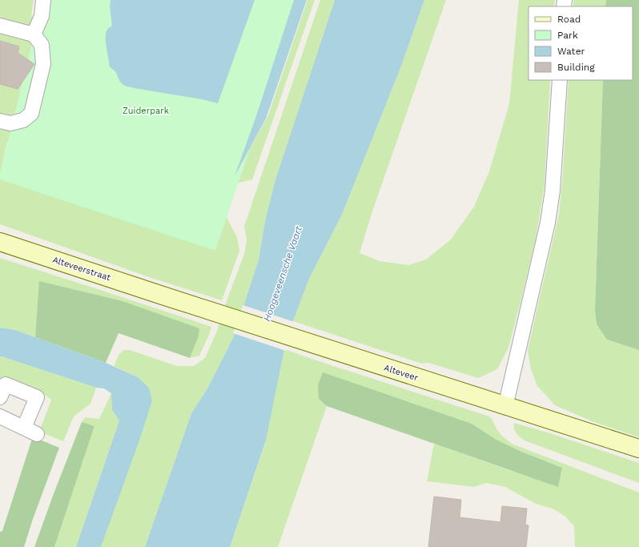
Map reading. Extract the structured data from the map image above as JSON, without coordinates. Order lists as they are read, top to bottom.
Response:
{
  "streets": {
    "street": ["Alteveerstraat", "Alteveer"]
  },
  "crossings": [
    ["Alteveerstraat", "Alteveer"]
  ],
  "water": ["Hoogeveensche Vaart"],
  "parks": ["Zuiderpark"],
  "legend": [
    "Road",
    "Park",
    "Water",
    "Building"
  ]
}
